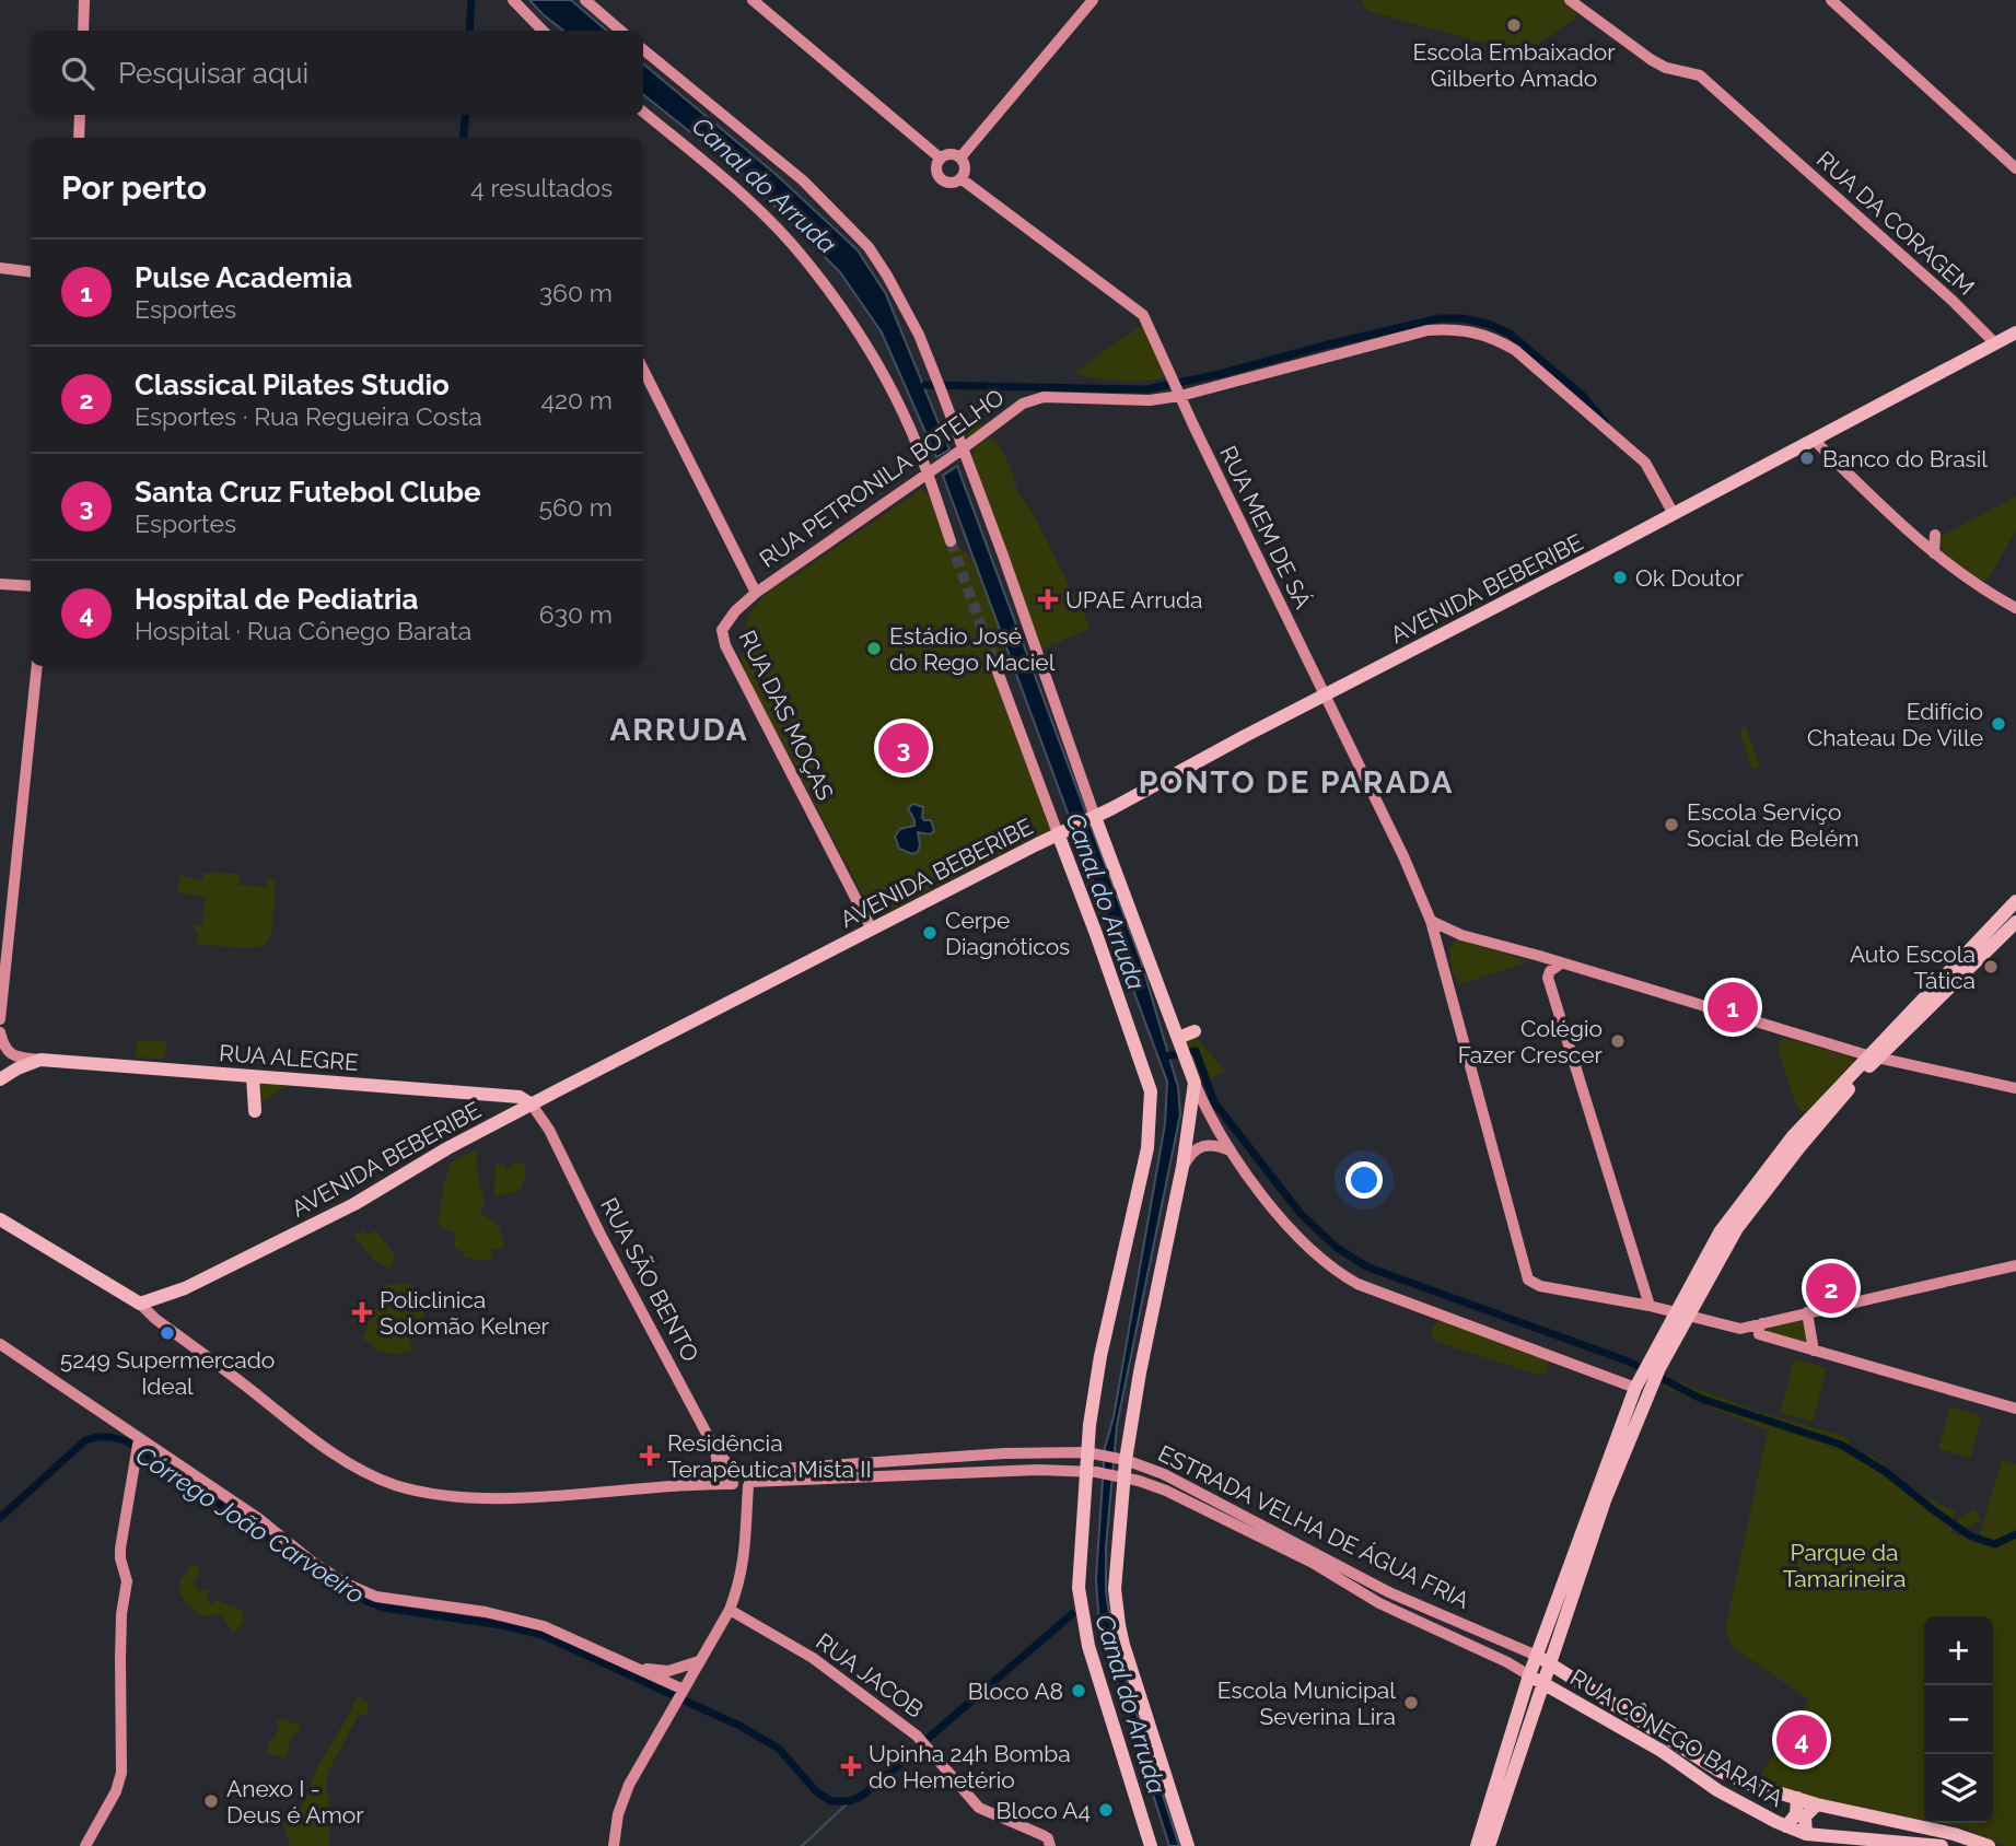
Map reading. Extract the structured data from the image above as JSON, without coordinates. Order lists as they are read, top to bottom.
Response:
{
  "streets": {
    "main road": ["AVENIDA BEBERIBE", "RUA ALEGRE", "RUA CÔNEGO BARATA"],
    "street": [
      "RUA DA CORAGEM",
      "RUA PETRONILA BOTELHO",
      "RUA MEM DE SÁ",
      "RUA DAS MOÇAS",
      "RUA SÃO BENTO",
      "ESTRADA VELHA DE ÁGUA FRIA",
      "RUA JACOB"
    ]
  },
  "crossings": [
    ["RUA DA CORAGEM", "AVENIDA BEBERIBE"],
    ["RUA PETRONILA BOTELHO", "RUA MEM DE SÁ"],
    ["RUA PETRONILA BOTELHO", "RUA DAS MOÇAS"],
    ["RUA MEM DE SÁ", "AVENIDA BEBERIBE"],
    ["AVENIDA BEBERIBE", "RUA DAS MOÇAS"],
    ["AVENIDA BEBERIBE", "RUA ALEGRE"],
    ["AVENIDA BEBERIBE", "RUA SÃO BENTO"],
    ["AVENIDA BEBERIBE", "ESTRADA VELHA DE ÁGUA FRIA"],
    ["RUA ALEGRE", "RUA SÃO BENTO"],
    ["RUA SÃO BENTO", "ESTRADA VELHA DE ÁGUA FRIA"],
    ["ESTRADA VELHA DE ÁGUA FRIA", "RUA CÔNEGO BARATA"]
  ],
  "districts": ["ARRUDA", "PONTO DE PARADA"],
  "water": ["Canal do Arruda", "Córrego João Carvoeiro"],
  "parks": ["Parque da Tamarineira"],
  "places": {
    "other": [
      "Escola Embaixador Gilberto Amado",
      "Banco do Brasil",
      "Ok Doutor",
      "Estádio José do Rego Maciel",
      "Edifício Chateau De Ville",
      "Escola Serviço Social de Belém",
      "Cerpe Diagnóticos",
      "Auto Escola Tática",
      "Colégio Fazer Crescer",
      "5249 Supermercado Ideal",
      "Bloco A8",
      "Escola Municipal Severina Lira",
      "Anexo I - Deus é Amor",
      "Bloco A4"
    ],
    "health": [
      "UPAE Arruda",
      "Policlinica Solomão Kelner",
      "Residência Terapêutica Mista II",
      "Upinha 24h Bomba do Hemetério"
    ]
  },
  "page": {
    "search": "Pesquisar aqui",
    "heading": ["Por perto", "4 resultados"],
    "list": [
      {
        "mark": "1",
        "name": "Pulse Academia",
        "note": "Esportes",
        "value": "360 m"
      },
      {
        "mark": "2",
        "name": "Classical Pilates Studio",
        "note": "Esportes · Rua Regueira Costa",
        "value": "420 m"
      },
      {
        "mark": "3",
        "name": "Santa Cruz Futebol Clube",
        "note": "Esportes",
        "value": "560 m"
      },
      {
        "mark": "4",
        "name": "Hospital de Pediatria",
        "note": "Hospital · Rua Cônego Barata",
        "value": "630 m"
      }
    ],
    "pins": [
      "3",
      "1",
      "2",
      "4"
    ],
    "map_buttons": ["+", "−"]
  }
}
